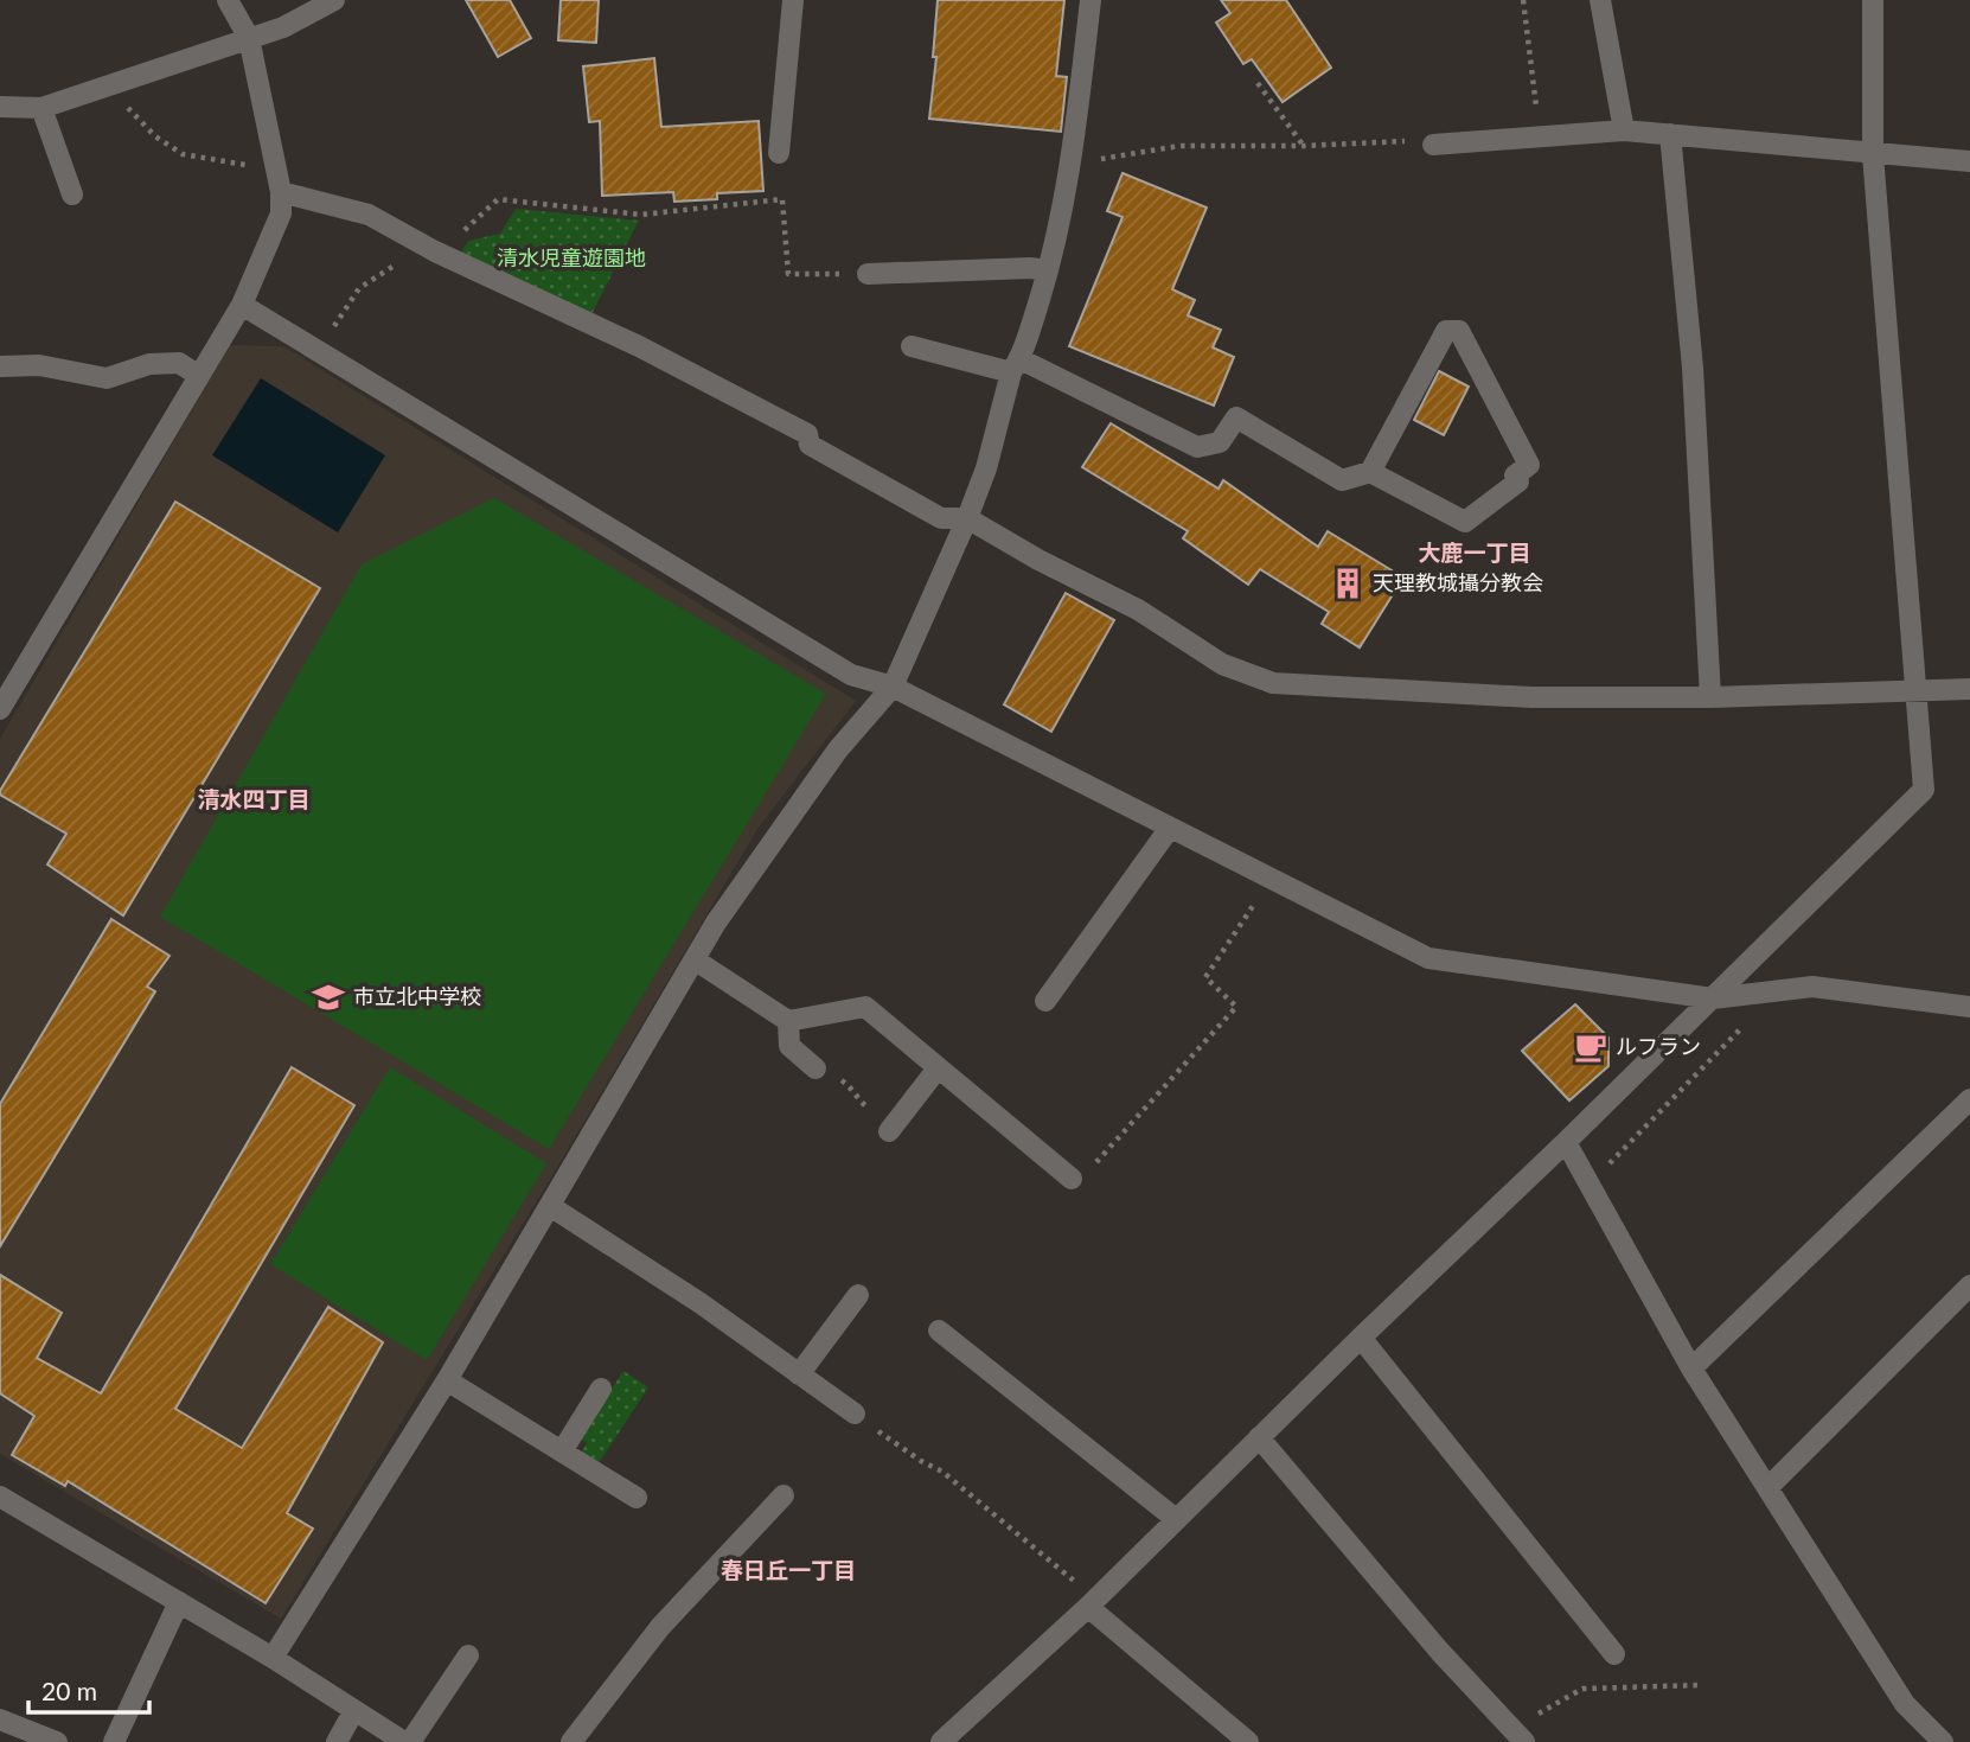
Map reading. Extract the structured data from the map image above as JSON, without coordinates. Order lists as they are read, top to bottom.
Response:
{
  "districts": ["大鹿一丁目", "清水四丁目", "春日丘一丁目"],
  "parks": ["清水児童遊園地"],
  "places": {
    "building": ["天理教城攝分教会"],
    "school or university": ["市立北中学校"],
    "cafe": ["ルフラン"]
  },
  "scale_bar": "20 m"
}
